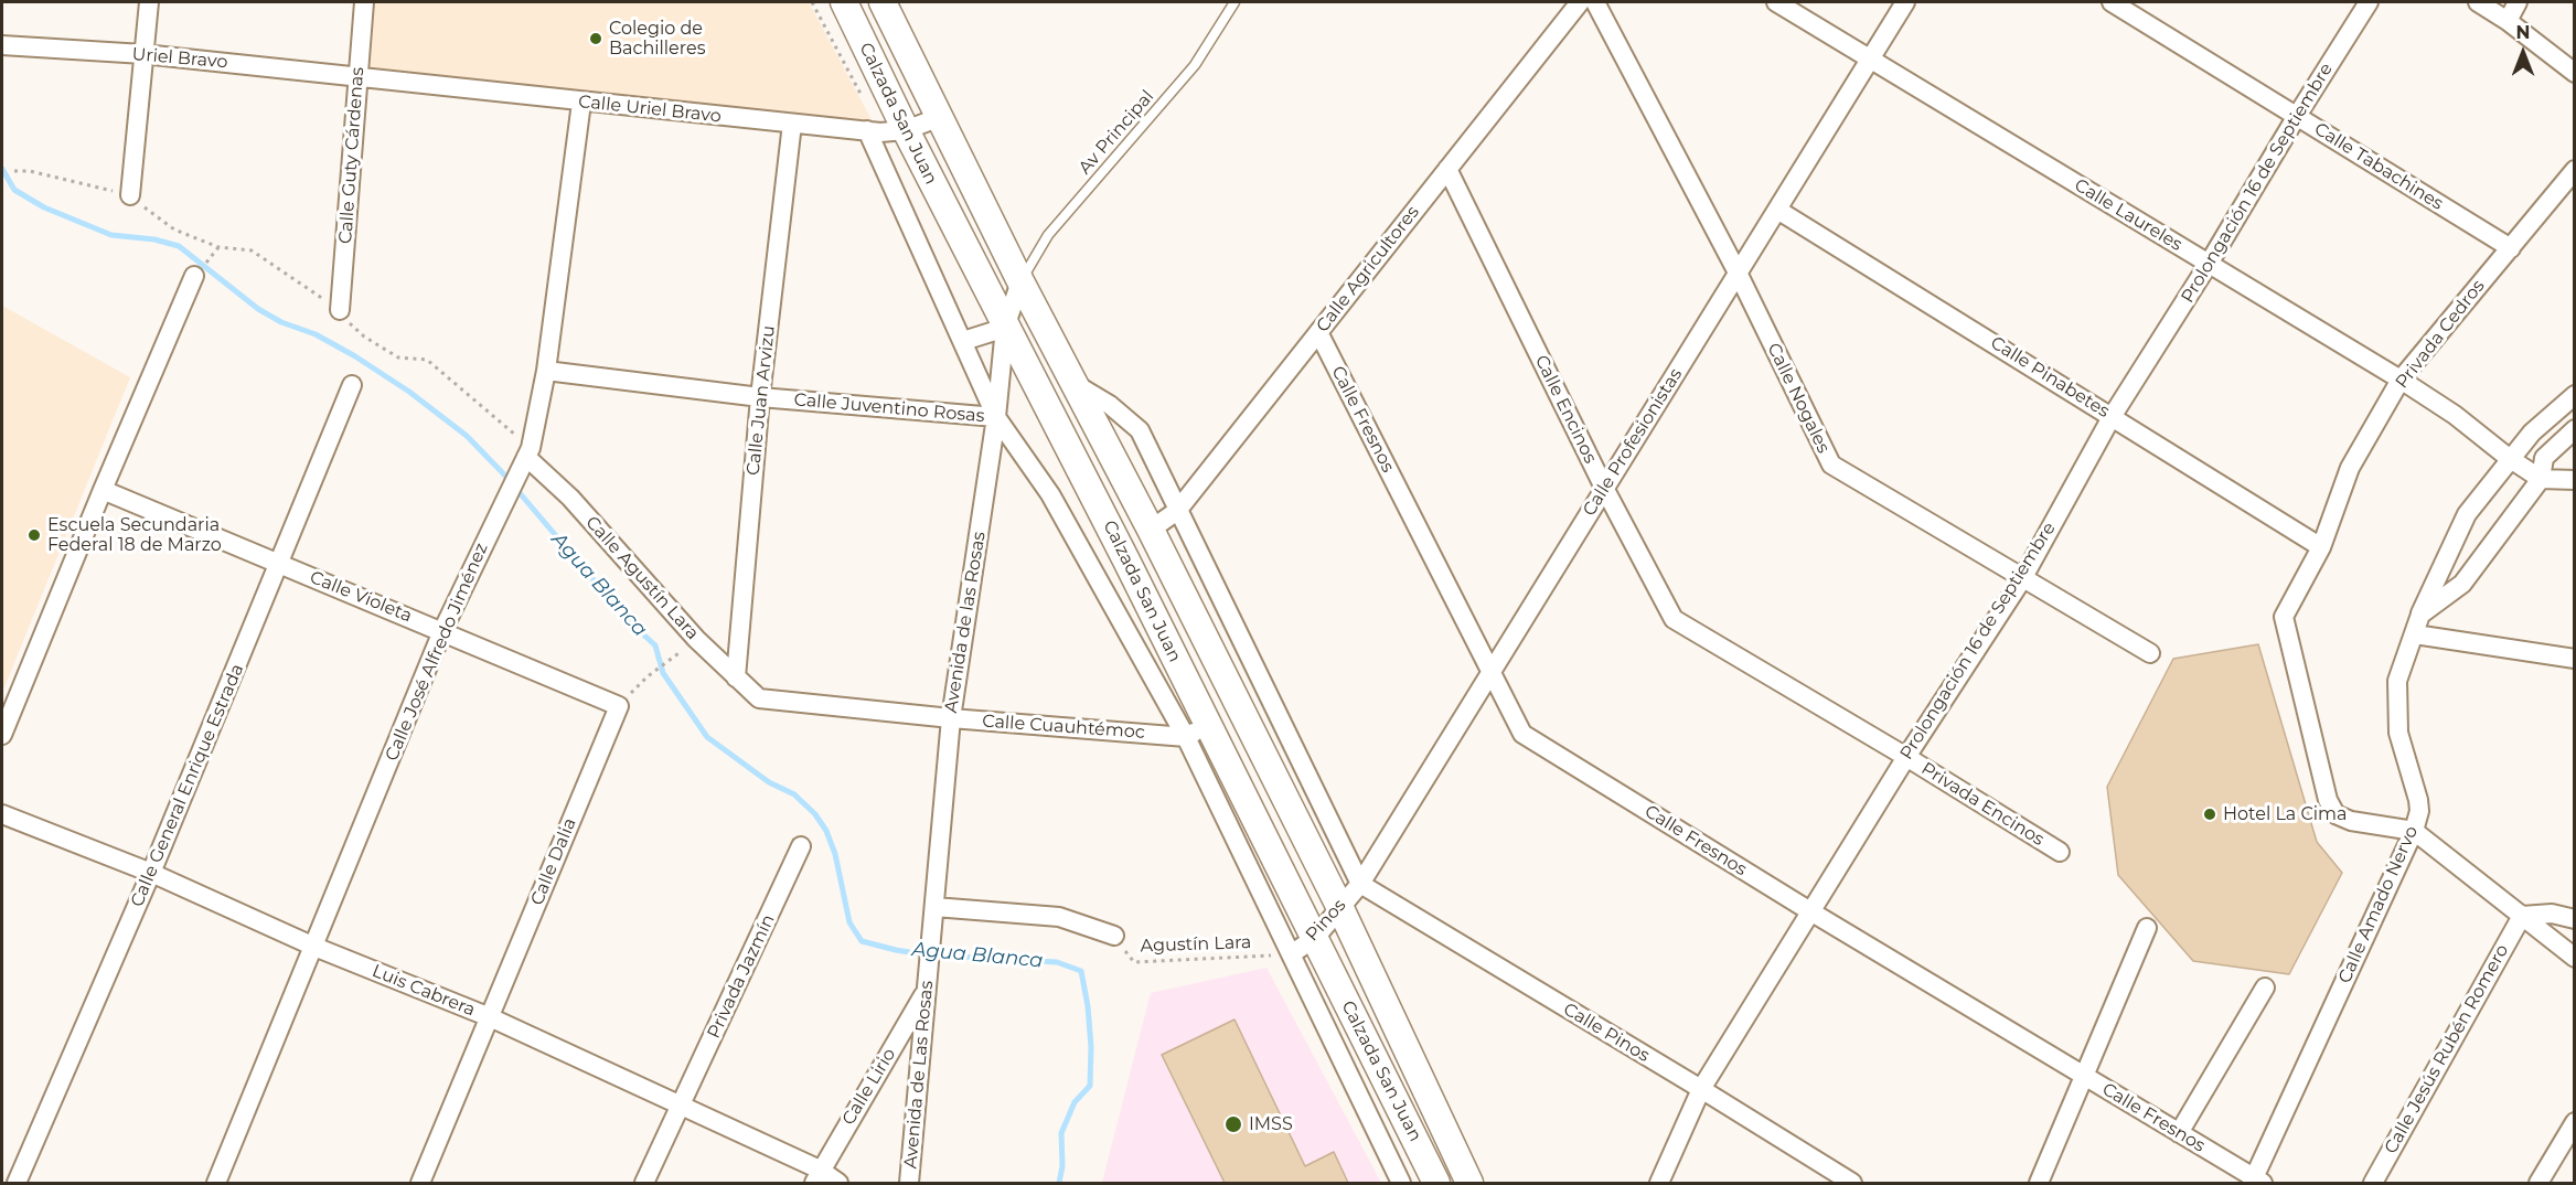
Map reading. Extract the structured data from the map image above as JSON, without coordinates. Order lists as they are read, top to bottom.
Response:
{
  "streets": {
    "main road": ["Calzada San Juan"],
    "street": [
      "Uriel Bravo",
      "Calle Uriel Bravo",
      "Calle Guty Cárdenas",
      "Calle Tabachines",
      "Prolongación 16 de Septiembre",
      "Calle Laureles",
      "Calle Agricultores",
      "Privada Cedros",
      "Calle Pinabetes",
      "Calle Nogales",
      "Calle Juan Arvizu",
      "Calle Juventino Rosas",
      "Calle Encinos",
      "Calle Fresnos",
      "Calle Profesionistas",
      "Calle Agustín Lara",
      "Calle Violeta",
      "Avenida de las Rosas",
      "Calle José Alfredo Jiménez",
      "Calle Cuauhtémoc",
      "Calle General Enrique Estrada",
      "Privada Encinos",
      "Calle Dalia",
      "Calle Amado Nervo",
      "Pinos",
      "Privada Jazmín",
      "Luis Cabrera",
      "Calle Pinos",
      "Calle Jesús Rubén Romero",
      "Avenida de Las Rosas",
      "Calle Lirio"
    ],
    "lane": ["Av Principal"],
    "path": ["Agustín Lara"]
  },
  "crossings": [
    ["Uriel Bravo", "Calle Uriel Bravo"],
    ["Uriel Bravo", "Calle Guty Cárdenas"],
    ["Calle Uriel Bravo", "Calzada San Juan"],
    ["Calle Uriel Bravo", "Calle Guty Cárdenas"],
    ["Calle Uriel Bravo", "Calle Juan Arvizu"],
    ["Calle Uriel Bravo", "Calle José Alfredo Jiménez"],
    ["Calzada San Juan", "Av Principal"],
    ["Calzada San Juan", "Calle Agricultores"],
    ["Calzada San Juan", "Avenida de las Rosas"],
    ["Calzada San Juan", "Calle Cuauhtémoc"],
    ["Calzada San Juan", "Pinos"],
    ["Av Principal", "Avenida de las Rosas"],
    ["Calle Tabachines", "Prolongación 16 de Septiembre"],
    ["Calle Tabachines", "Privada Cedros"],
    ["Prolongación 16 de Septiembre", "Calle Laureles"],
    ["Prolongación 16 de Septiembre", "Calle Pinabetes"],
    ["Prolongación 16 de Septiembre", "Calle Nogales"],
    ["Prolongación 16 de Septiembre", "Calle Encinos"],
    ["Prolongación 16 de Septiembre", "Calle Fresnos"],
    ["Prolongación 16 de Septiembre", "Privada Encinos"],
    ["Prolongación 16 de Septiembre", "Calle Pinos"],
    ["Calle Laureles", "Privada Cedros"],
    ["Calle Laureles", "Calle Profesionistas"],
    ["Calle Laureles", "Calle Amado Nervo"],
    ["Calle Agricultores", "Calle Encinos"],
    ["Calle Agricultores", "Calle Fresnos"],
    ["Privada Cedros", "Calle Pinabetes"],
    ["Privada Cedros", "Calle Amado Nervo"],
    ["Calle Pinabetes", "Calle Profesionistas"],
    ["Calle Nogales", "Calle Profesionistas"],
    ["Calle Juan Arvizu", "Calle Juventino Rosas"],
    ["Calle Juan Arvizu", "Calle Agustín Lara"],
    ["Calle Juventino Rosas", "Avenida de las Rosas"],
    ["Calle Juventino Rosas", "Calle José Alfredo Jiménez"],
    ["Calle Encinos", "Calle Profesionistas"],
    ["Calle Encinos", "Privada Encinos"],
    ["Calle Fresnos", "Calle Profesionistas"],
    ["Calle Fresnos", "Calle Amado Nervo"],
    ["Calle Profesionistas", "Pinos"],
    ["Calle Profesionistas", "Calle Pinos"],
    ["Calle Agustín Lara", "Calle José Alfredo Jiménez"],
    ["Calle Agustín Lara", "Calle Cuauhtémoc"],
    ["Calle Violeta", "Calle José Alfredo Jiménez"],
    ["Calle Violeta", "Calle General Enrique Estrada"],
    ["Calle Violeta", "Calle Dalia"],
    ["Avenida de las Rosas", "Calle Cuauhtémoc"],
    ["Avenida de las Rosas", "Avenida de Las Rosas"],
    ["Calle José Alfredo Jiménez", "Luis Cabrera"],
    ["Calle General Enrique Estrada", "Luis Cabrera"],
    ["Calle Dalia", "Luis Cabrera"],
    ["Pinos", "Agustín Lara"],
    ["Pinos", "Calle Pinos"],
    ["Privada Jazmín", "Luis Cabrera"],
    ["Luis Cabrera", "Calle Lirio"],
    ["Avenida de Las Rosas", "Calle Lirio"]
  ],
  "water": ["Agua Blanca"],
  "places": [
    "Colegio de Bachilleres",
    "Escuela Secundaria Federal 18 de Marzo",
    "Hotel La Cima",
    "IMSS"
  ],
  "north": "top"
}
